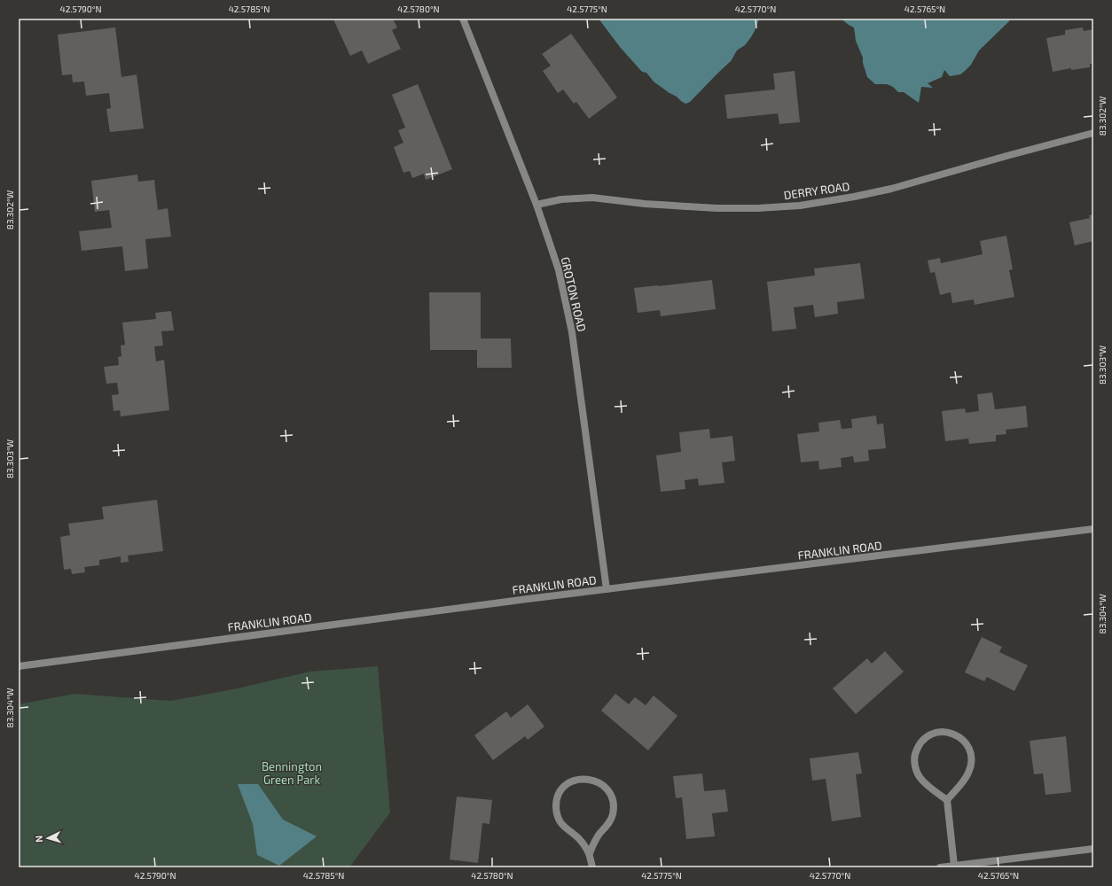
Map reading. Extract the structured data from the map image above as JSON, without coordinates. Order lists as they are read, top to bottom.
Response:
{
  "streets": {
    "street": ["DERRY ROAD", "GROTON ROAD", "FRANKLIN ROAD"]
  },
  "crossings": [
    ["DERRY ROAD", "GROTON ROAD"],
    ["GROTON ROAD", "FRANKLIN ROAD"]
  ],
  "parks": ["Bennington Green Park"],
  "north": "left",
  "coordinates": [
    "42.5790°N",
    "42.5785°N",
    "42.5780°N",
    "42.5775°N",
    "42.5770°N",
    "42.5765°N",
    "83.302°W",
    "83.303°W",
    "83.304°W"
  ]
}
